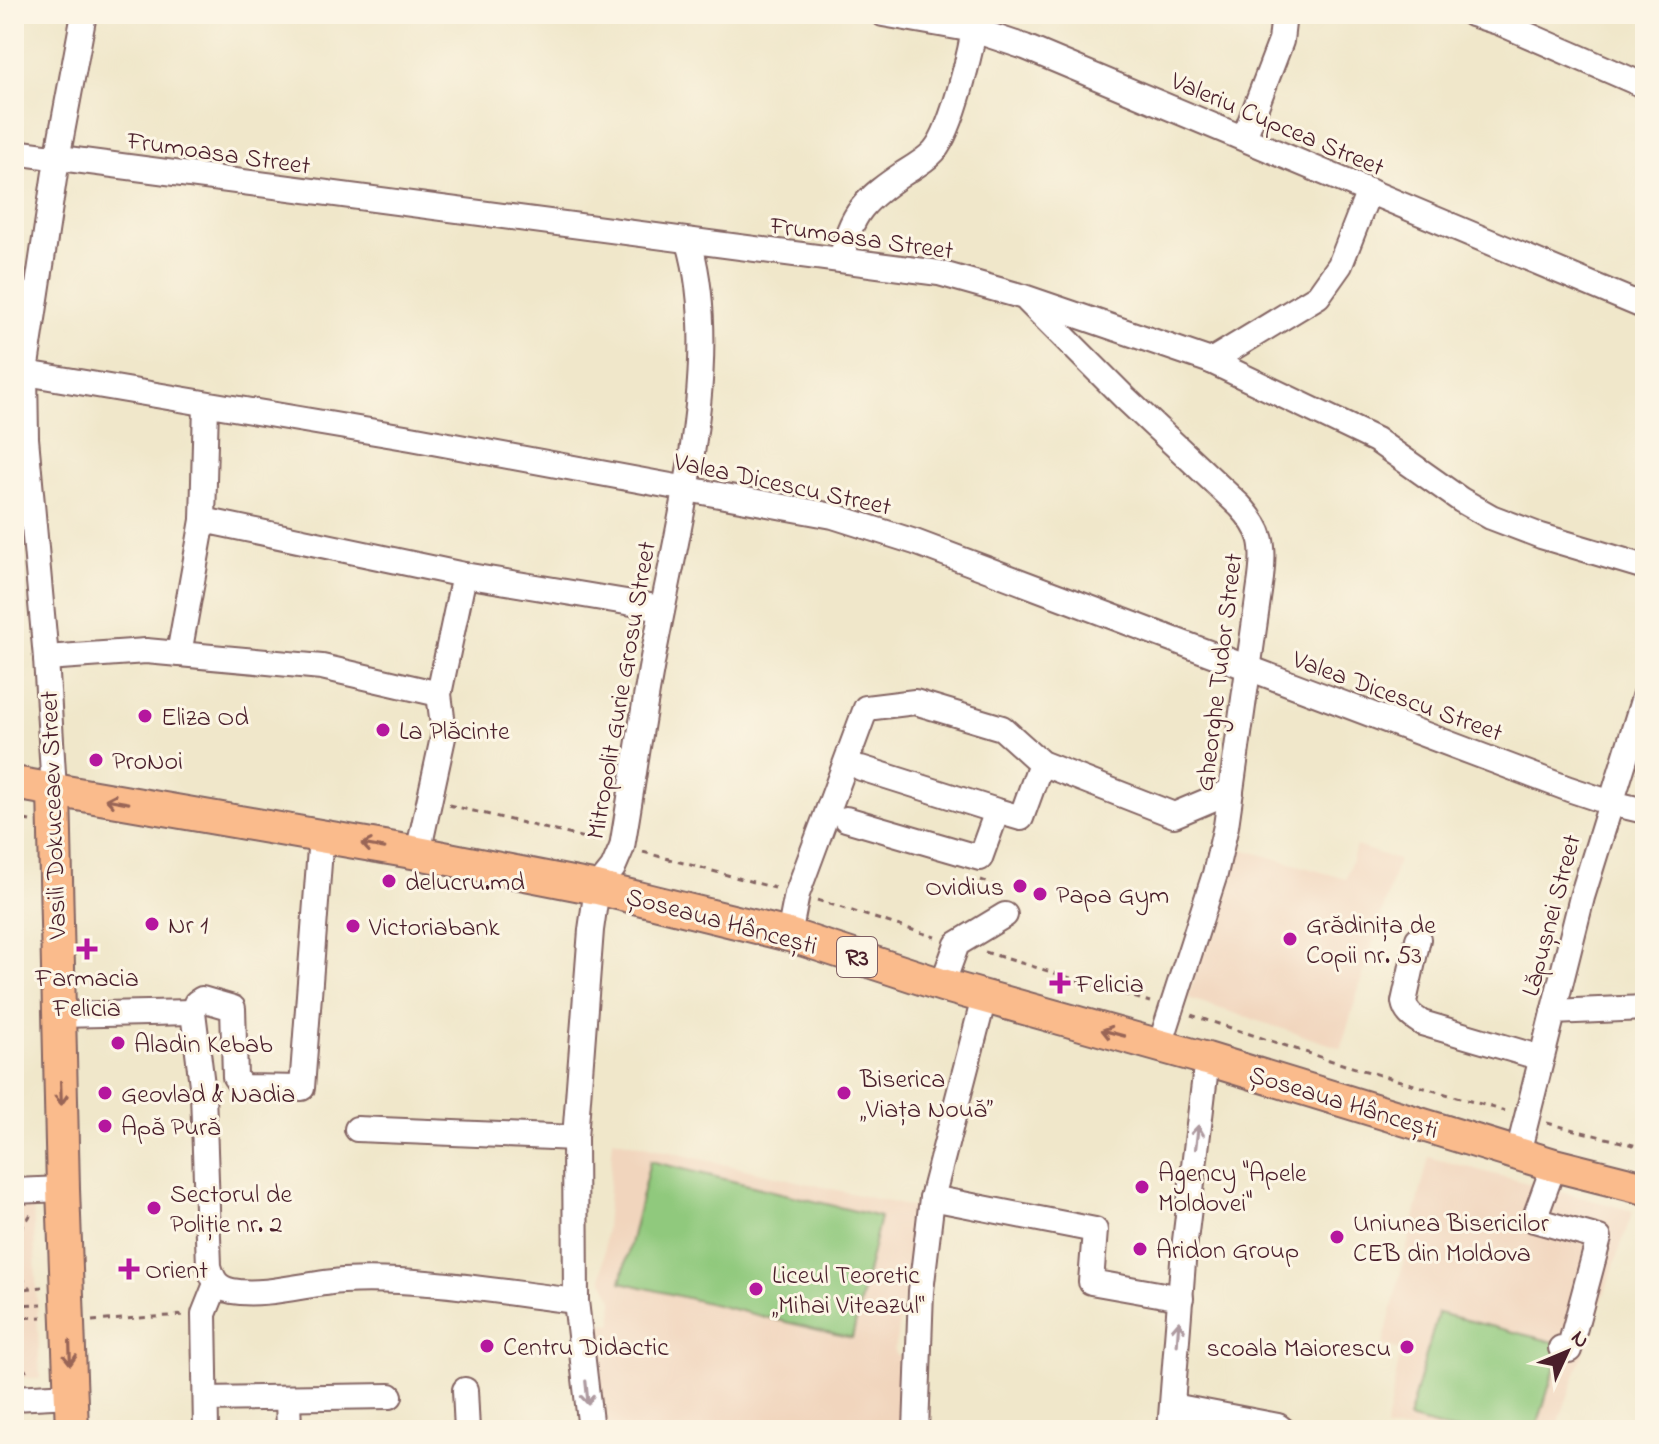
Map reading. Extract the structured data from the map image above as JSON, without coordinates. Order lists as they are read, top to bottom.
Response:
{
  "streets": {
    "main road": ["Vasili Dokuceaev Street", "Șoseaua Hâncești", "R3"],
    "street": [
      "Valeriu Cupcea Street",
      "Frumoasa Street",
      "Valea Dicescu Street",
      "Gheorghe Tudor Street",
      "Mitropolit Gurie Grosu Street",
      "Lăpușnei Street"
    ]
  },
  "crossings": [
    ["Frumoasa Street", "Gheorghe Tudor Street"],
    ["Frumoasa Street", "Mitropolit Gurie Grosu Street"],
    ["Frumoasa Street", "Vasili Dokuceaev Street"],
    ["Valea Dicescu Street", "Gheorghe Tudor Street"],
    ["Valea Dicescu Street", "Mitropolit Gurie Grosu Street"],
    ["Valea Dicescu Street", "Vasili Dokuceaev Street"],
    ["Valea Dicescu Street", "Lăpușnei Street"],
    ["Gheorghe Tudor Street", "Șoseaua Hâncești"],
    ["Mitropolit Gurie Grosu Street", "Șoseaua Hâncești"],
    ["Vasili Dokuceaev Street", "Șoseaua Hâncești"],
    ["Lăpușnei Street", "Șoseaua Hâncești"]
  ],
  "places": {
    "other": [
      "Eliza Od",
      "La Plăcinte",
      "ProNoi",
      "delucru.md",
      "Ovidius",
      "Papa Gym",
      "Nr 1",
      "Victoriabank",
      "Grădinița de Copii nr. 53",
      "Aladin Kebab",
      "Geovlad & Nadia",
      "Biserica „Viața Nouă”",
      "Apă Pură",
      "Agency \"Apele Moldovei\"",
      "Sectorul de Poliție nr. 2",
      "Uniunea Bisericilor CEB din Moldova",
      "Aridon Group",
      "Liceul Teoretic „Mihai Viteazul“",
      "Centru Didactic",
      "scoala Maiorescu"
    ],
    "health": ["Farmacia Felicia", "Felicia", "Orient"]
  },
  "north": "top right"
}
